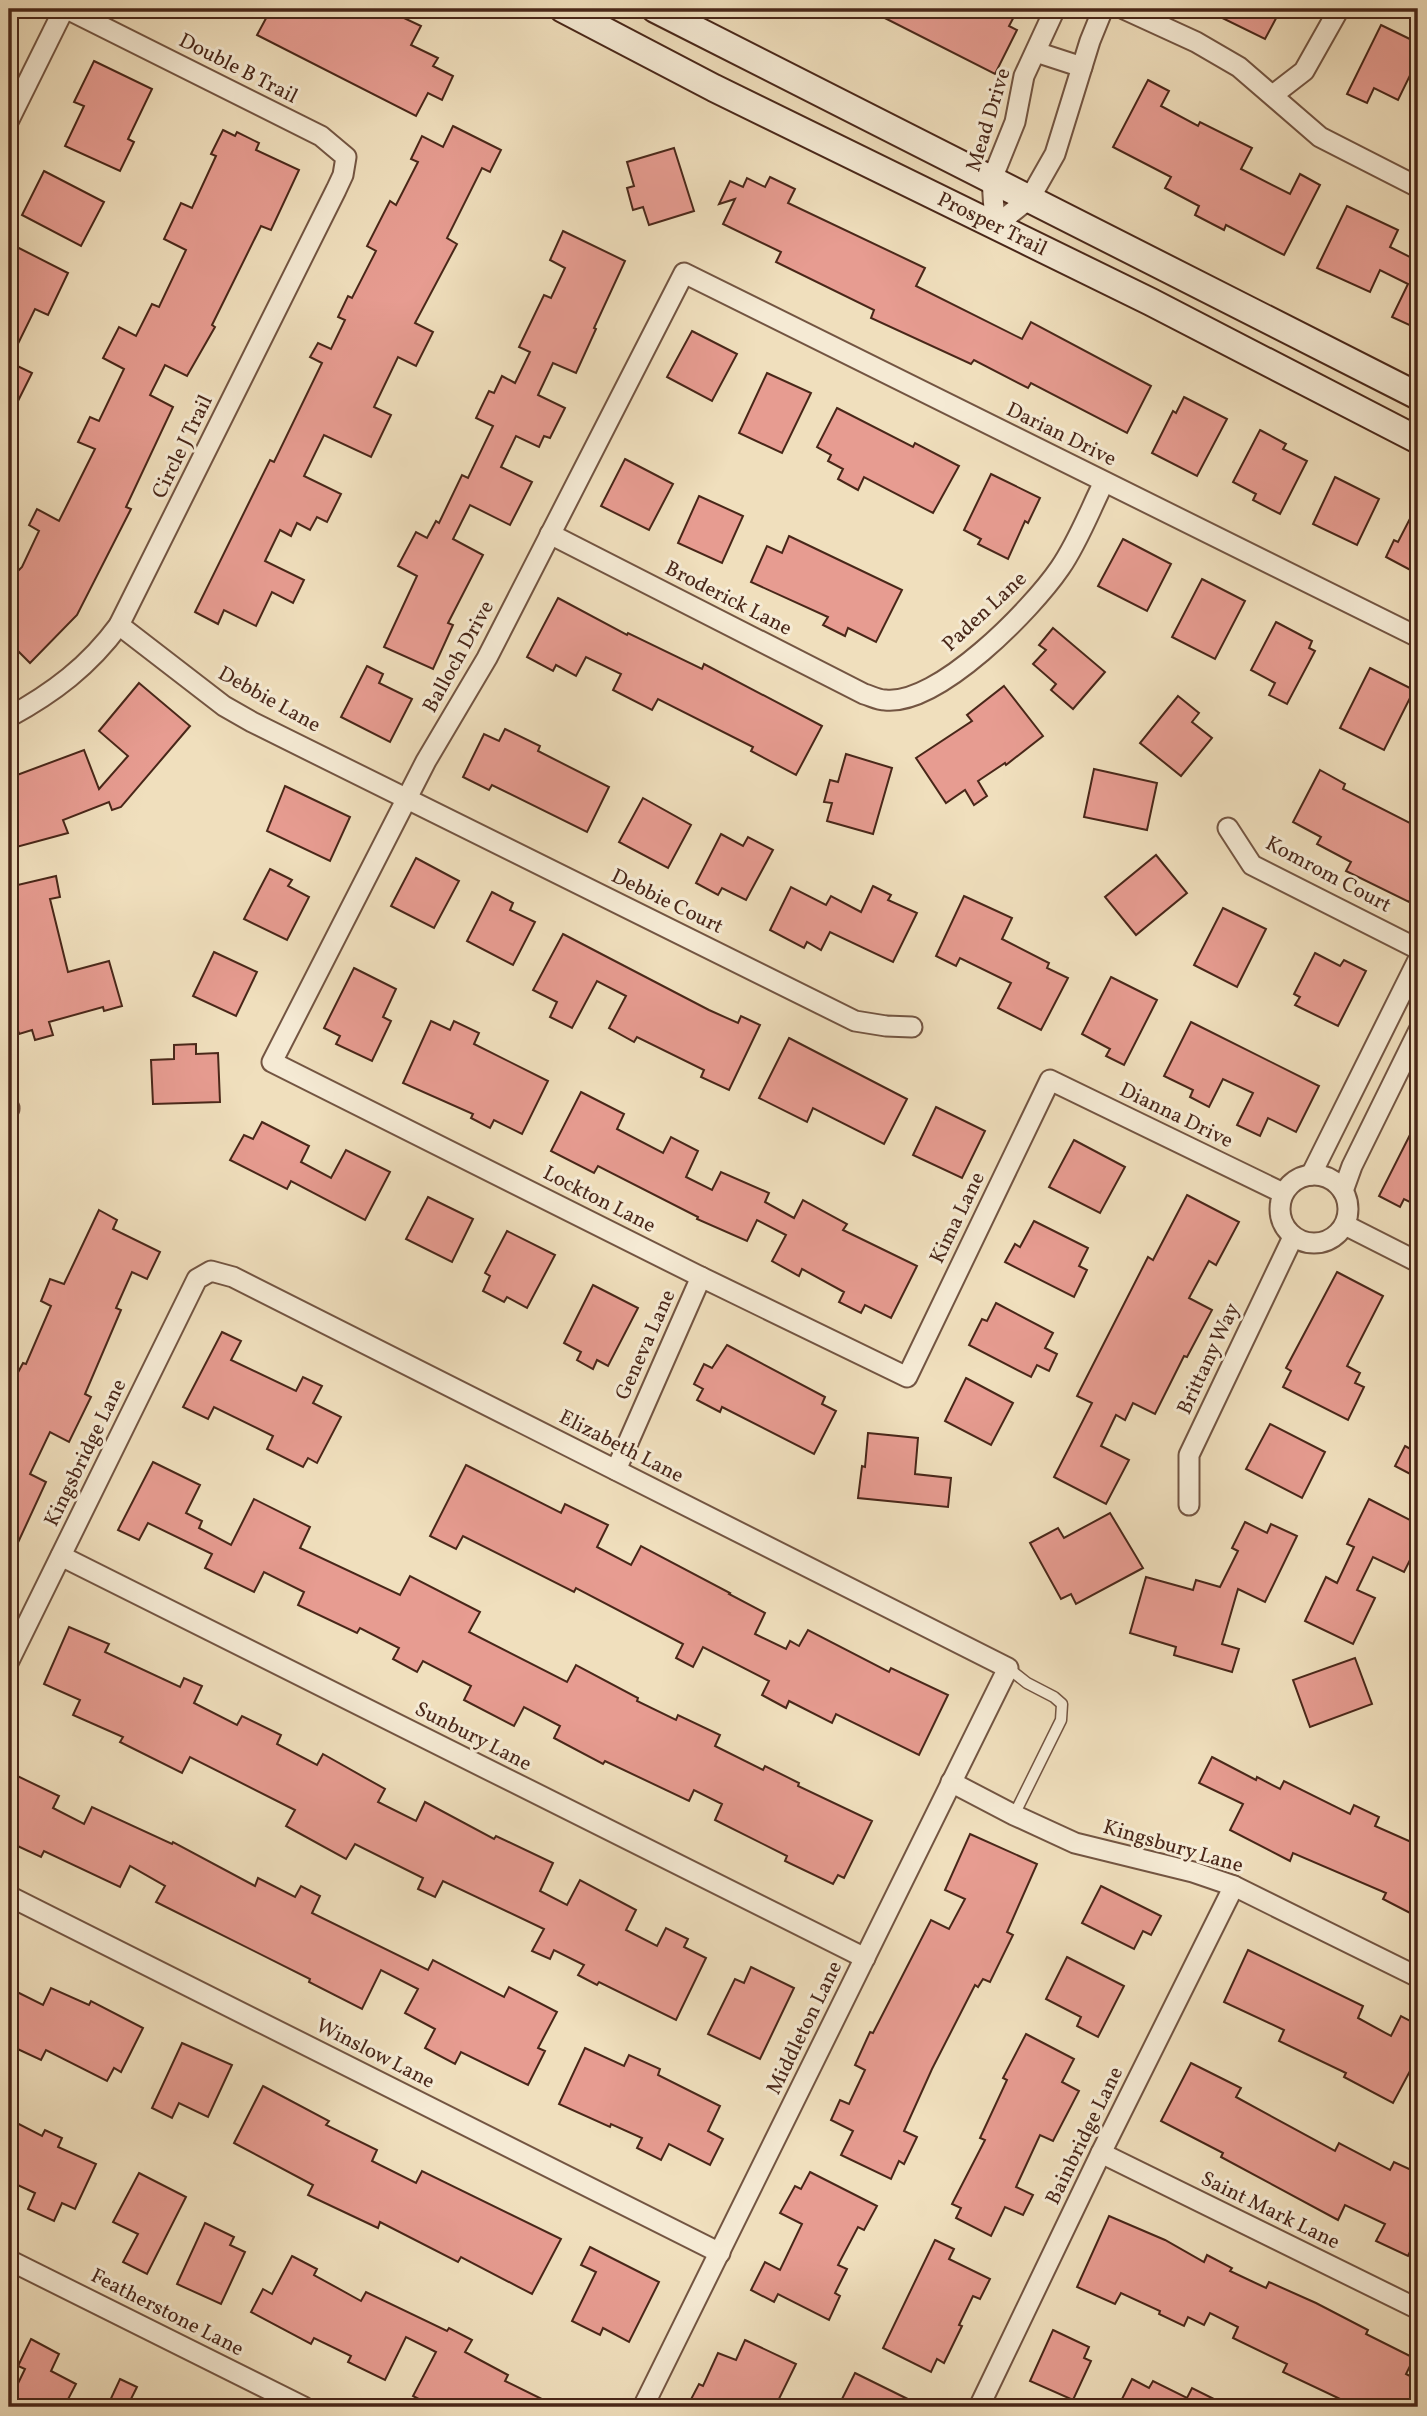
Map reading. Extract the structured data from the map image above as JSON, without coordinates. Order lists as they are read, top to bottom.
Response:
{
  "streets": {
    "main road": ["Prosper Trail"],
    "street": [
      "Double B Trail",
      "Mead Drive",
      "Darian Drive",
      "Circle J Trail",
      "Broderick Lane",
      "Paden Lane",
      "Balloch Drive",
      "Debbie Lane",
      "Komrom Court",
      "Debbie Court",
      "Dianna Drive",
      "Lockton Lane",
      "Kima Lane",
      "Geneva Lane",
      "Brittany Way",
      "Elizabeth Lane",
      "Kingsbridge Lane",
      "Sunbury Lane",
      "Kingsbury Lane",
      "Middleton Lane",
      "Winslow Lane",
      "Bainbridge Lane",
      "Saint Mark Lane",
      "Featherstone Lane"
    ]
  },
  "crossings": [
    ["Double B Trail", "Circle J Trail"],
    ["Mead Drive", "Prosper Trail"],
    ["Darian Drive", "Paden Lane"],
    ["Darian Drive", "Balloch Drive"],
    ["Circle J Trail", "Debbie Lane"],
    ["Broderick Lane", "Paden Lane"],
    ["Broderick Lane", "Balloch Drive"],
    ["Balloch Drive", "Debbie Lane"],
    ["Balloch Drive", "Debbie Court"],
    ["Balloch Drive", "Lockton Lane"],
    ["Debbie Lane", "Debbie Court"],
    ["Dianna Drive", "Kima Lane"],
    ["Dianna Drive", "Brittany Way"],
    ["Lockton Lane", "Kima Lane"],
    ["Lockton Lane", "Geneva Lane"],
    ["Geneva Lane", "Elizabeth Lane"],
    ["Elizabeth Lane", "Kingsbridge Lane"],
    ["Elizabeth Lane", "Middleton Lane"],
    ["Kingsbridge Lane", "Sunbury Lane"],
    ["Sunbury Lane", "Middleton Lane"],
    ["Kingsbury Lane", "Middleton Lane"],
    ["Kingsbury Lane", "Bainbridge Lane"],
    ["Middleton Lane", "Winslow Lane"],
    ["Bainbridge Lane", "Saint Mark Lane"]
  ]
}
